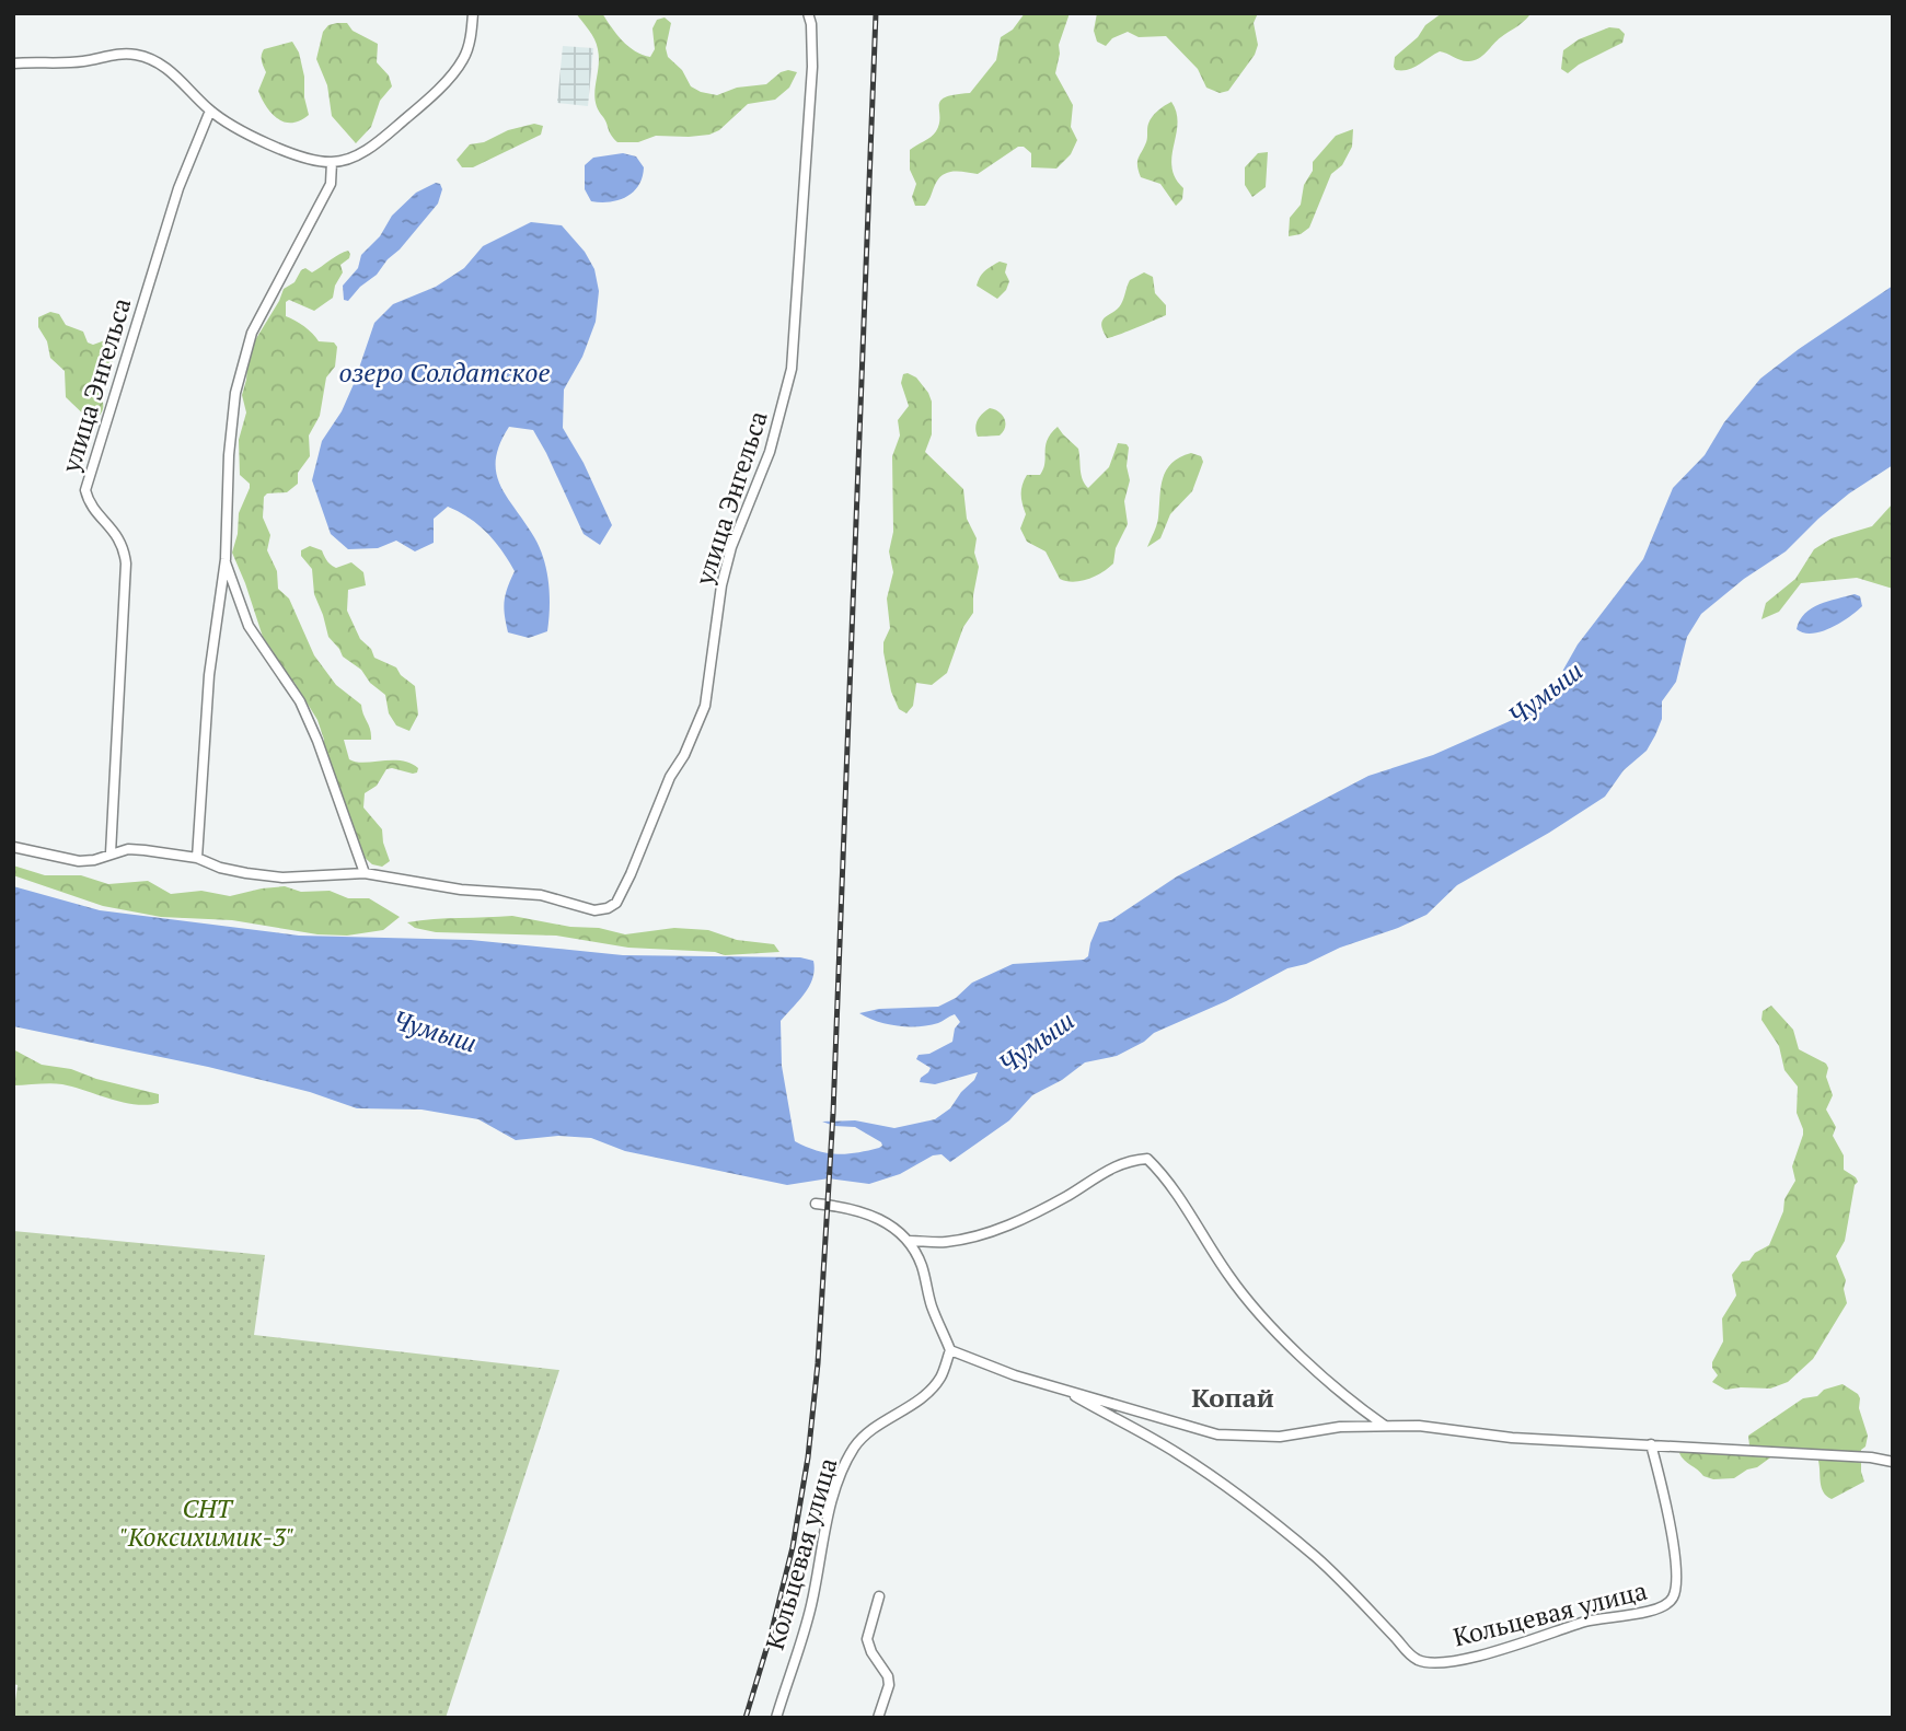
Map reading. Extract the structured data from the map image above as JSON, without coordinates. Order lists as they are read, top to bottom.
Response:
{
  "streets": {
    "street": ["улица Энгельса", "Кольцевая улица"]
  },
  "districts": ["Копай"],
  "water": ["озеро Солдатское", "Чумыш"],
  "parks": ["СНТ \"Коксихимик-3\""]
}
